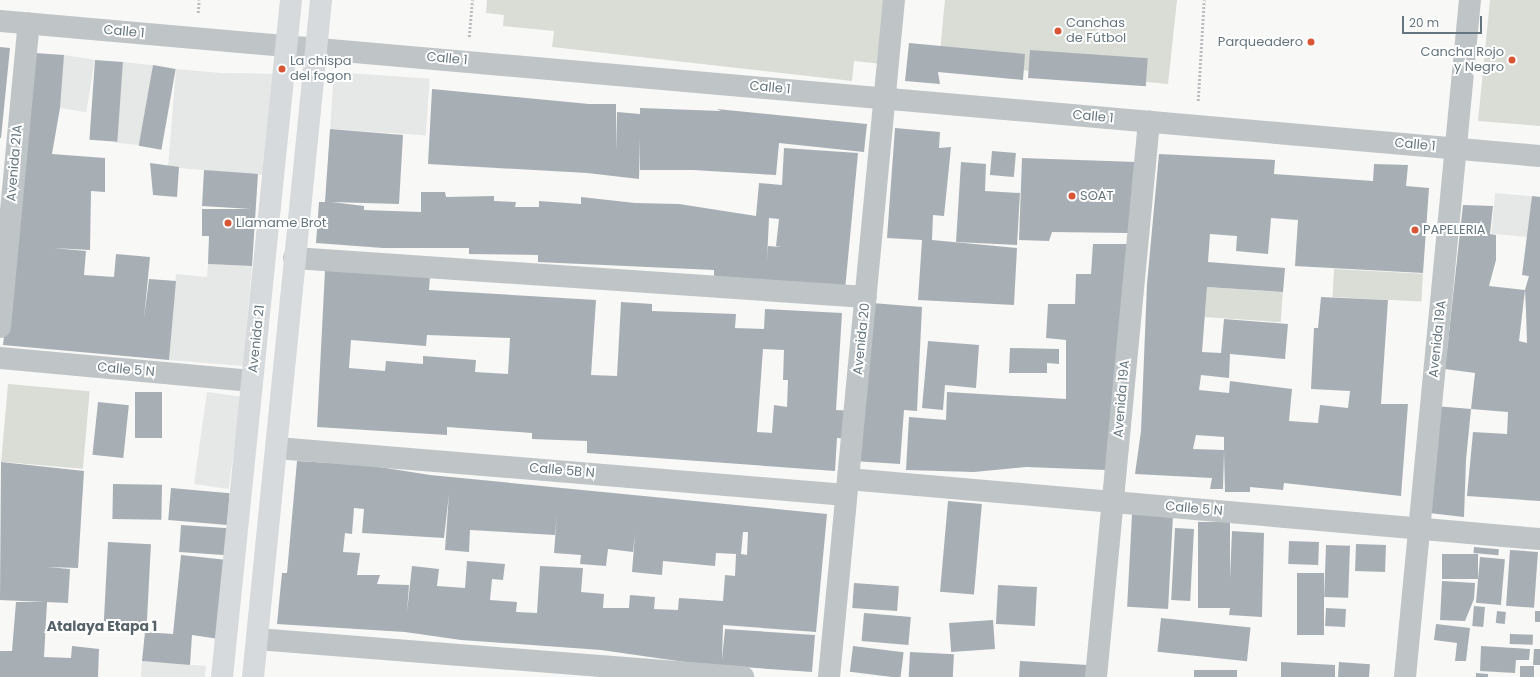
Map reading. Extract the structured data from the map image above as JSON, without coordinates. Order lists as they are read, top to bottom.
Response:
{
  "streets": {
    "main road": ["Avenida 21"],
    "street": [
      "Calle 1",
      "Avenida 21A",
      "Avenida 20",
      "Avenida 19A",
      "Calle 5 N",
      "Calle 5B N"
    ]
  },
  "crossings": [
    ["Calle 1", "Avenida 21A"],
    ["Calle 1", "Avenida 21"],
    ["Calle 1", "Avenida 20"],
    ["Calle 1", "Avenida 19A"],
    ["Avenida 21", "Calle 5 N"],
    ["Avenida 20", "Calle 5 N"],
    ["Avenida 20", "Calle 5B N"],
    ["Avenida 19A", "Calle 5 N"],
    ["Calle 5 N", "Calle 5B N"]
  ],
  "districts": ["Atalaya Etapa 1"],
  "places": [
    "Canchas de Fútbol",
    "Parqueadero",
    "Cancha Rojo y Negro",
    "La chispa del fogon",
    "SOAT",
    "Llamame Brot",
    "PAPELERIA"
  ],
  "scale_bar": "20 m"
}
